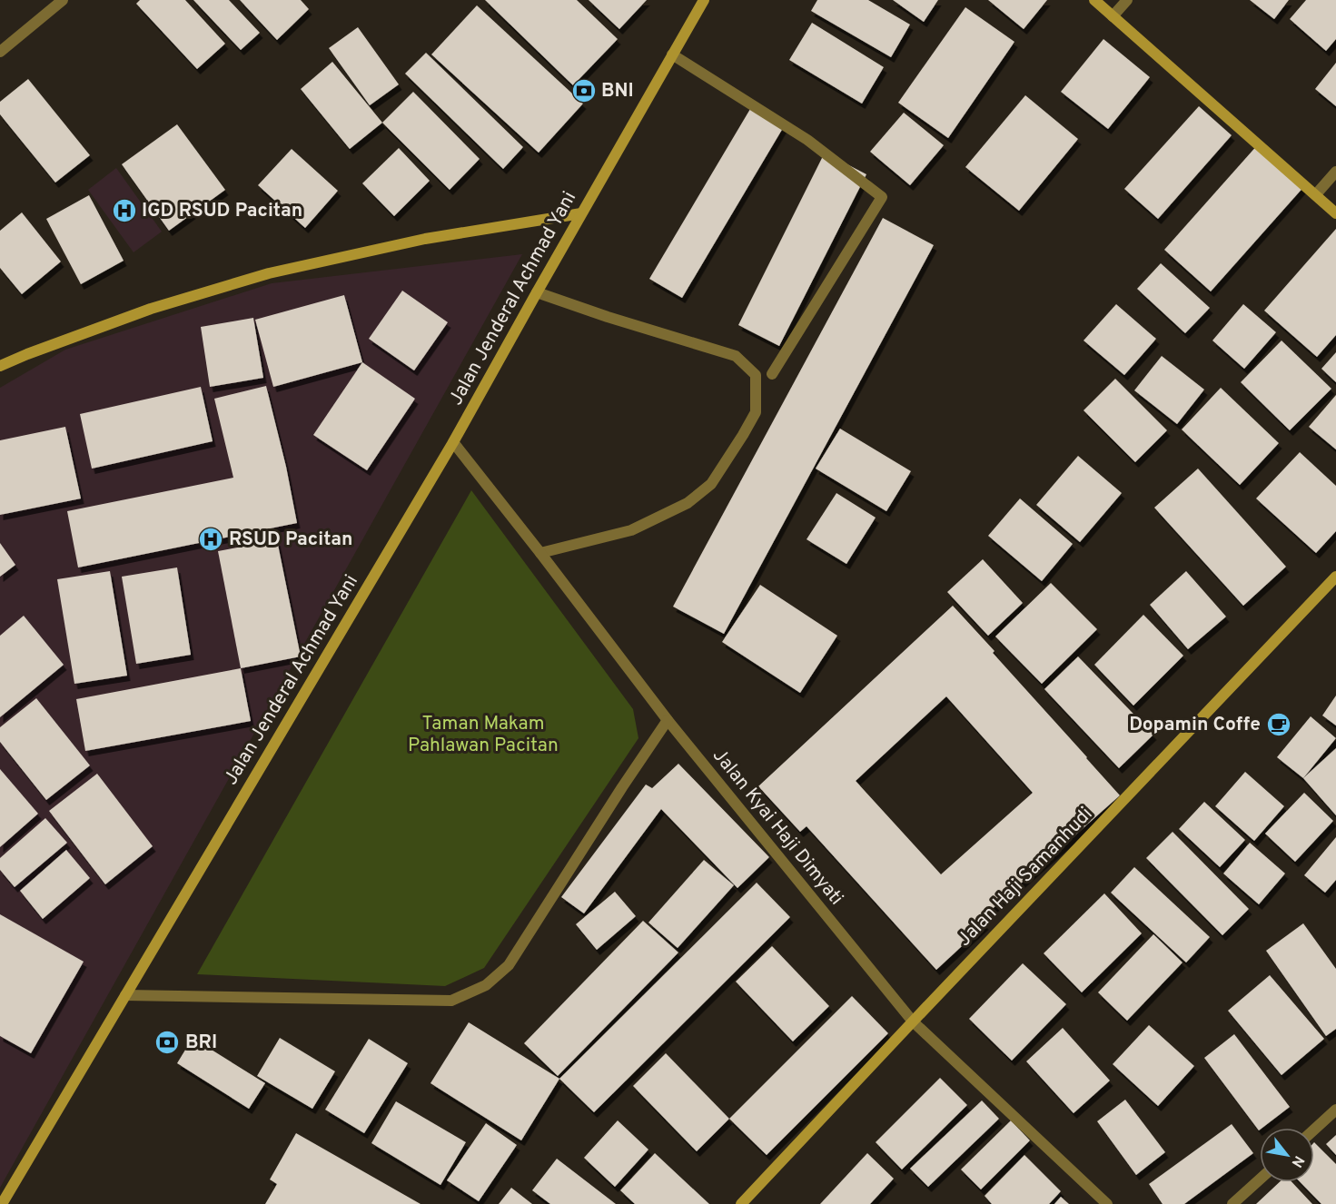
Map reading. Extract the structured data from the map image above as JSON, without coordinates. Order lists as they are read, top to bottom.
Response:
{
  "streets": {
    "street": ["Jalan Jenderal Achmad Yani", "Jalan Kyai Haji Dimyati", "Jalan Haji Samanhudi"]
  },
  "crossings": [
    ["Jalan Jenderal Achmad Yani", "Jalan Kyai Haji Dimyati"],
    ["Jalan Kyai Haji Dimyati", "Jalan Haji Samanhudi"]
  ],
  "parks": ["Taman Makam Pahlawan Pacitan"],
  "places": {
    "bank": ["BNI", "BRI"],
    "hospital": ["IGD RSUD Pacitan", "RSUD Pacitan"],
    "cafe": ["Dopamin Coffe"]
  },
  "north": "bottom right"
}
